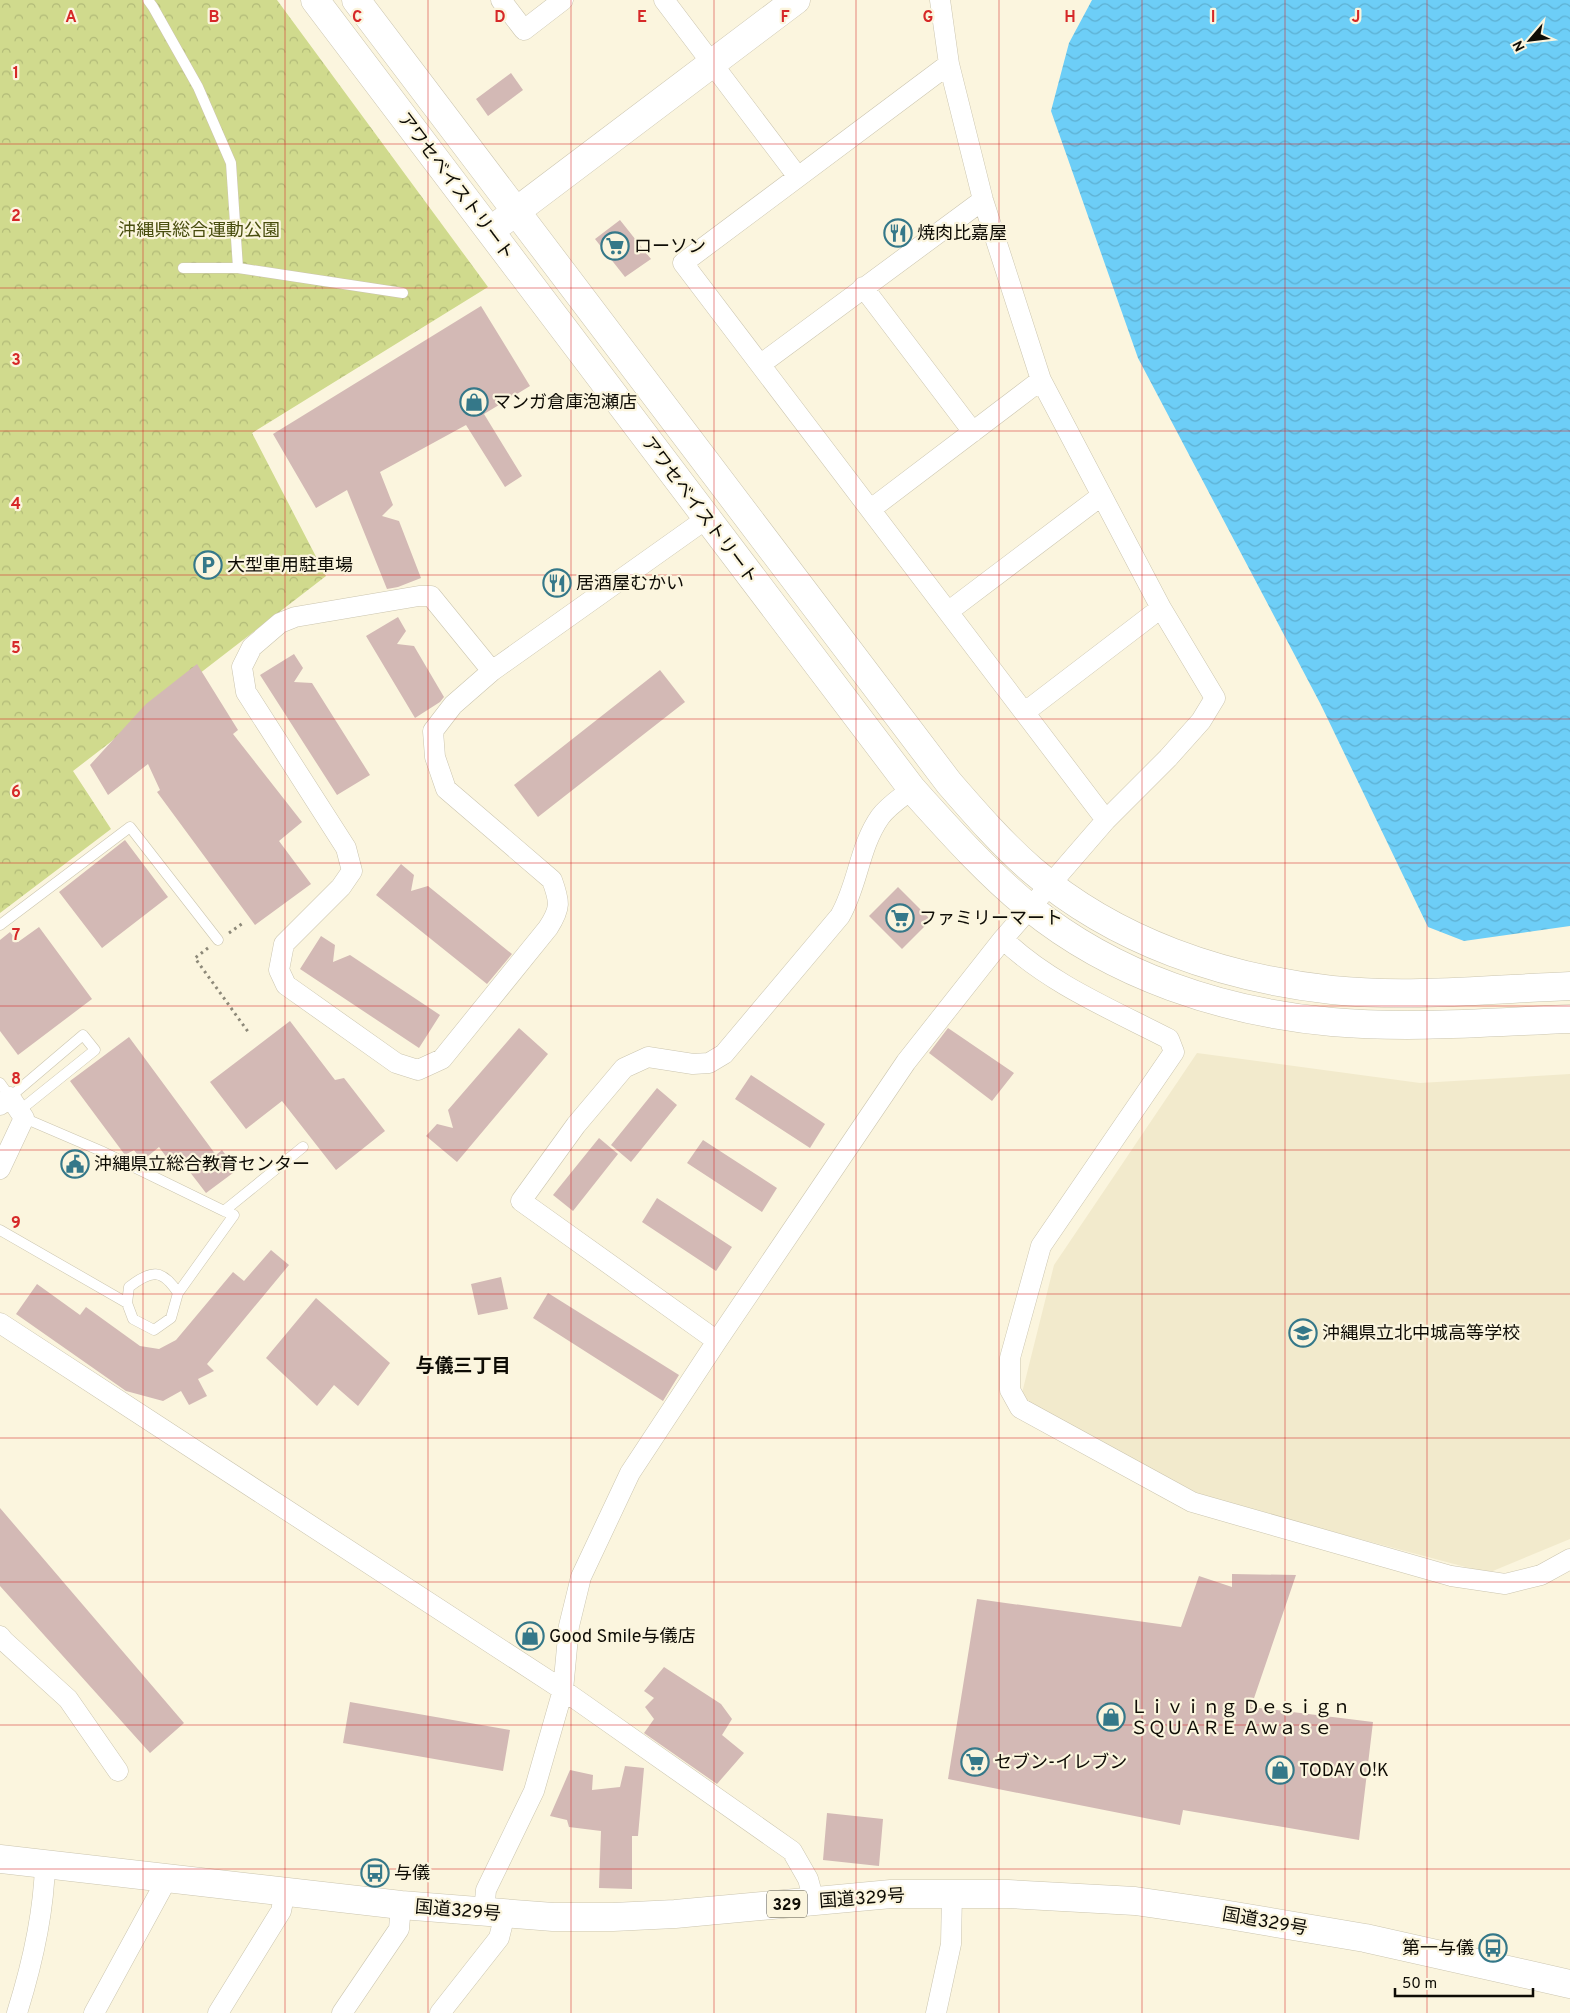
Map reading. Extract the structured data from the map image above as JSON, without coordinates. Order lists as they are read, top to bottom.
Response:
{
  "streets": {
    "main road": ["アワセベイストリート", "国道329号", "329"]
  },
  "districts": ["与儀三丁目"],
  "parks": ["沖縄県総合運動公園"],
  "places": {
    "restaurant": ["焼肉比嘉屋", "居酒屋むかい"],
    "supermarket": ["ローソン", "ファミリーマート", "セブン-イレブン"],
    "shop": [
      "マンガ倉庫泡瀬店",
      "Good Smile与儀店",
      "Ｌｉｖｉｎｇ Ｄｅｓｉｇｎ ＳＱＵＡＲＥ Ａｗａｓｅ",
      "TODAY O!K"
    ],
    "parking": ["大型車用駐車場"],
    "public building": ["沖縄県立総合教育センター"],
    "school or university": ["沖縄県立北中城高等学校"],
    "bus stop": ["与儀", "第一与儀"]
  },
  "scale_bar": "50 m",
  "north": "bottom left",
  "grid": {
    "columns": [
      "A",
      "B",
      "C",
      "D",
      "E",
      "F",
      "G",
      "H",
      "I",
      "J"
    ],
    "rows": [
      "1",
      "2",
      "3",
      "4",
      "5",
      "6",
      "7",
      "8",
      "9"
    ]
  }
}
